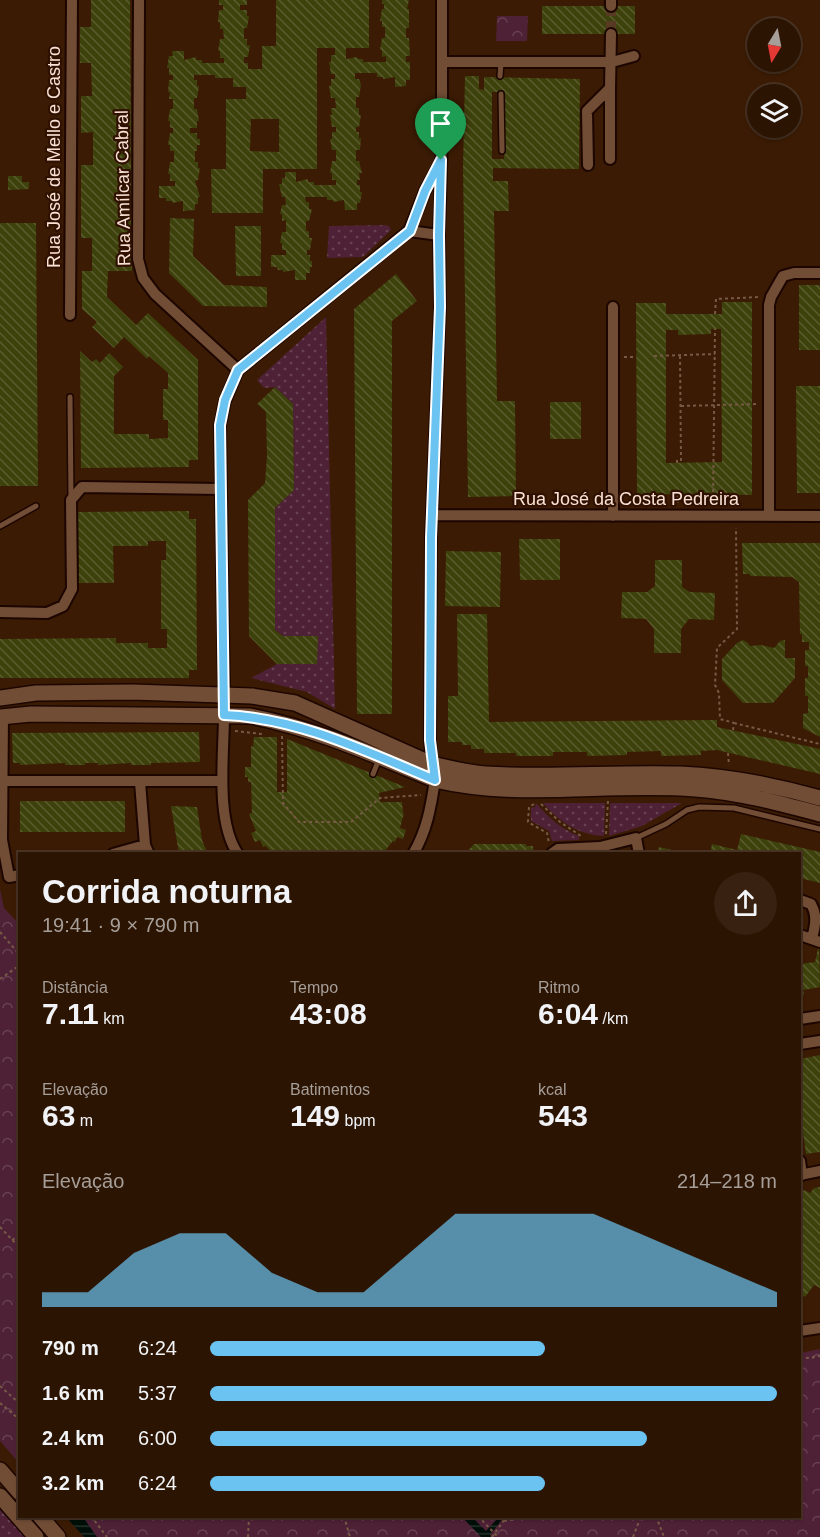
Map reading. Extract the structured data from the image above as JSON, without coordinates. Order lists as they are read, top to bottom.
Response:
{
  "streets": {
    "street": ["Rua José de Mello e Castro", "Rua Amílcar Cabral", "Rua José da Costa Pedreira"]
  },
  "north": "bottom",
  "page": {
    "heading": ["Corrida noturna", "19:41 · 9 × 790 m"],
    "stats": [
      ["Distância", "7.11 km"],
      ["Tempo", "43:08"],
      ["Ritmo", "6:04 /km"],
      ["Elevação", "63 m"],
      ["Batimentos", "149 bpm"],
      ["kcal", "543"]
    ],
    "chart": ["Elevação", "214–218 m"],
    "list": [
      {
        "name": "790 m",
        "note": "6:24"
      },
      {
        "name": "1.6 km",
        "note": "5:37"
      },
      {
        "name": "2.4 km",
        "note": "6:00"
      },
      {
        "name": "3.2 km",
        "note": "6:24"
      }
    ]
  }
}
